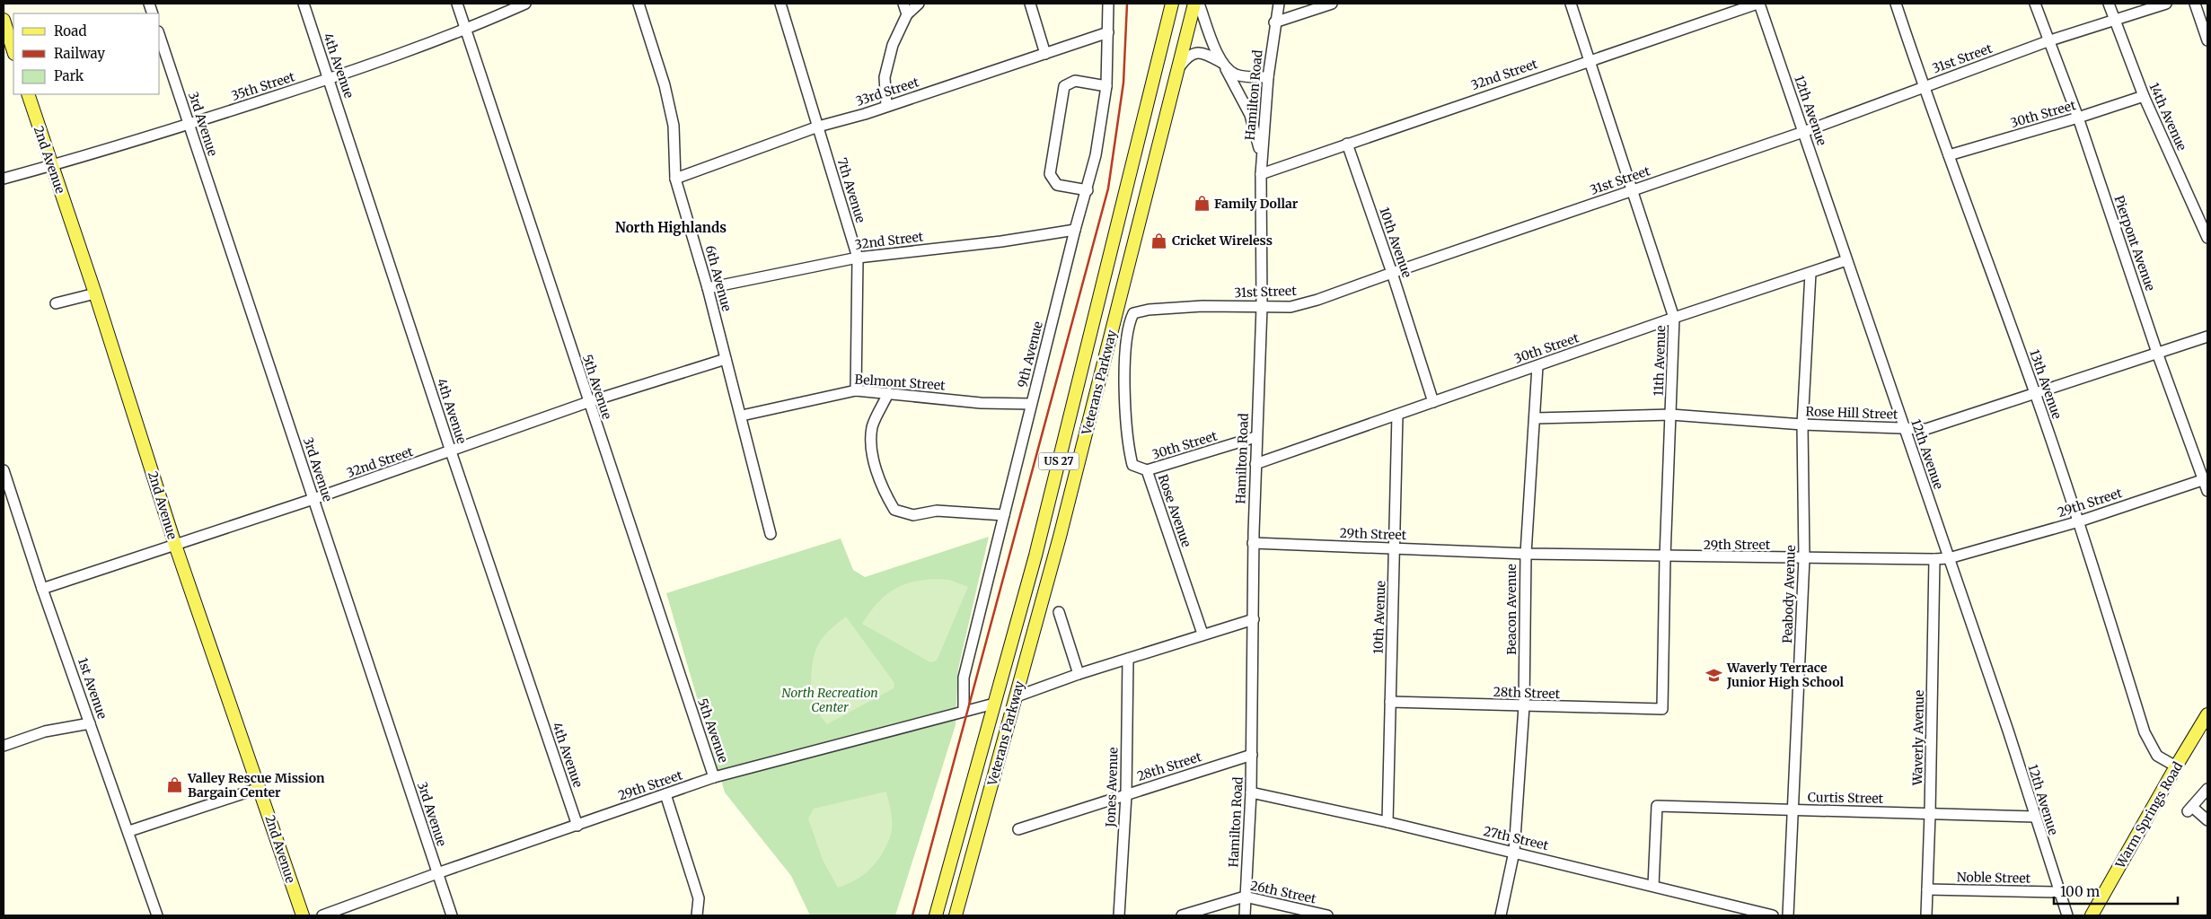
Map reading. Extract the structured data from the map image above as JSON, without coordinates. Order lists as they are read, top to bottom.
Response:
{
  "streets": {
    "main road": [
      "2nd Avenue",
      "Veterans Parkway",
      "US 27",
      "Warm Springs Road"
    ],
    "street": [
      "31st Street",
      "4th Avenue",
      "32nd Street",
      "35th Street",
      "33rd Street",
      "Hamilton Road",
      "12th Avenue",
      "30th Street",
      "14th Avenue",
      "3rd Avenue",
      "7th Avenue",
      "10th Avenue",
      "Pierpont Avenue",
      "6th Avenue",
      "9th Avenue",
      "11th Avenue",
      "Belmont Street",
      "13th Avenue",
      "5th Avenue",
      "Rose Hill Street",
      "29th Street",
      "Rose Avenue",
      "Peabody Avenue",
      "Beacon Avenue",
      "1st Avenue",
      "28th Street",
      "Waverly Avenue",
      "Jones Avenue",
      "Curtis Street",
      "27th Street",
      "Noble Street",
      "26th Street"
    ]
  },
  "crossings": [
    ["31st Street", "Hamilton Road"],
    ["31st Street", "12th Avenue"],
    ["31st Street", "14th Avenue"],
    ["31st Street", "10th Avenue"],
    ["31st Street", "Pierpont Avenue"],
    ["31st Street", "11th Avenue"],
    ["31st Street", "13th Avenue"],
    ["31st Street", "Rose Avenue"],
    ["4th Avenue", "32nd Street"],
    ["4th Avenue", "35th Street"],
    ["4th Avenue", "29th Street"],
    ["32nd Street", "Hamilton Road"],
    ["32nd Street", "12th Avenue"],
    ["32nd Street", "3rd Avenue"],
    ["32nd Street", "2nd Avenue"],
    ["32nd Street", "7th Avenue"],
    ["32nd Street", "10th Avenue"],
    ["32nd Street", "6th Avenue"],
    ["32nd Street", "9th Avenue"],
    ["32nd Street", "11th Avenue"],
    ["32nd Street", "5th Avenue"],
    ["32nd Street", "1st Avenue"],
    ["35th Street", "3rd Avenue"],
    ["35th Street", "2nd Avenue"],
    ["35th Street", "5th Avenue"],
    ["33rd Street", "7th Avenue"],
    ["33rd Street", "6th Avenue"],
    ["33rd Street", "9th Avenue"],
    ["Hamilton Road", "30th Street"],
    ["Hamilton Road", "29th Street"],
    ["Hamilton Road", "28th Street"],
    ["Hamilton Road", "27th Street"],
    ["Hamilton Road", "26th Street"],
    ["12th Avenue", "30th Street"],
    ["12th Avenue", "Rose Hill Street"],
    ["12th Avenue", "29th Street"],
    ["12th Avenue", "Curtis Street"],
    ["12th Avenue", "Noble Street"],
    ["30th Street", "14th Avenue"],
    ["30th Street", "10th Avenue"],
    ["30th Street", "Pierpont Avenue"],
    ["30th Street", "11th Avenue"],
    ["30th Street", "13th Avenue"],
    ["30th Street", "Rose Avenue"],
    ["30th Street", "Peabody Avenue"],
    ["30th Street", "Beacon Avenue"],
    ["3rd Avenue", "29th Street"],
    ["7th Avenue", "Belmont Street"],
    ["10th Avenue", "29th Street"],
    ["10th Avenue", "28th Street"],
    ["10th Avenue", "27th Street"],
    ["Pierpont Avenue", "Rose Hill Street"],
    ["Pierpont Avenue", "29th Street"],
    ["6th Avenue", "Belmont Street"],
    ["9th Avenue", "Belmont Street"],
    ["9th Avenue", "29th Street"],
    ["11th Avenue", "Rose Hill Street"],
    ["11th Avenue", "29th Street"],
    ["11th Avenue", "28th Street"],
    ["Veterans Parkway", "29th Street"],
    ["13th Avenue", "Rose Hill Street"],
    ["13th Avenue", "29th Street"],
    ["13th Avenue", "Warm Springs Road"],
    ["5th Avenue", "29th Street"],
    ["Rose Hill Street", "Peabody Avenue"],
    ["Rose Hill Street", "Beacon Avenue"],
    ["29th Street", "Peabody Avenue"],
    ["29th Street", "Beacon Avenue"],
    ["29th Street", "Waverly Avenue"],
    ["Peabody Avenue", "Curtis Street"],
    ["Beacon Avenue", "28th Street"],
    ["Beacon Avenue", "27th Street"],
    ["28th Street", "Jones Avenue"],
    ["Waverly Avenue", "Curtis Street"],
    ["Waverly Avenue", "Noble Street"],
    ["Curtis Street", "27th Street"]
  ],
  "districts": ["North Highlands"],
  "parks": ["North Recreation Center"],
  "places": {
    "shop": ["Family Dollar", "Cricket Wireless", "Valley Rescue Mission Bargain Center"],
    "school or university": ["Waverly Terrace Junior High School"]
  },
  "legend": ["Road", "Railway", "Park"],
  "scale_bar": "100 m"
}
